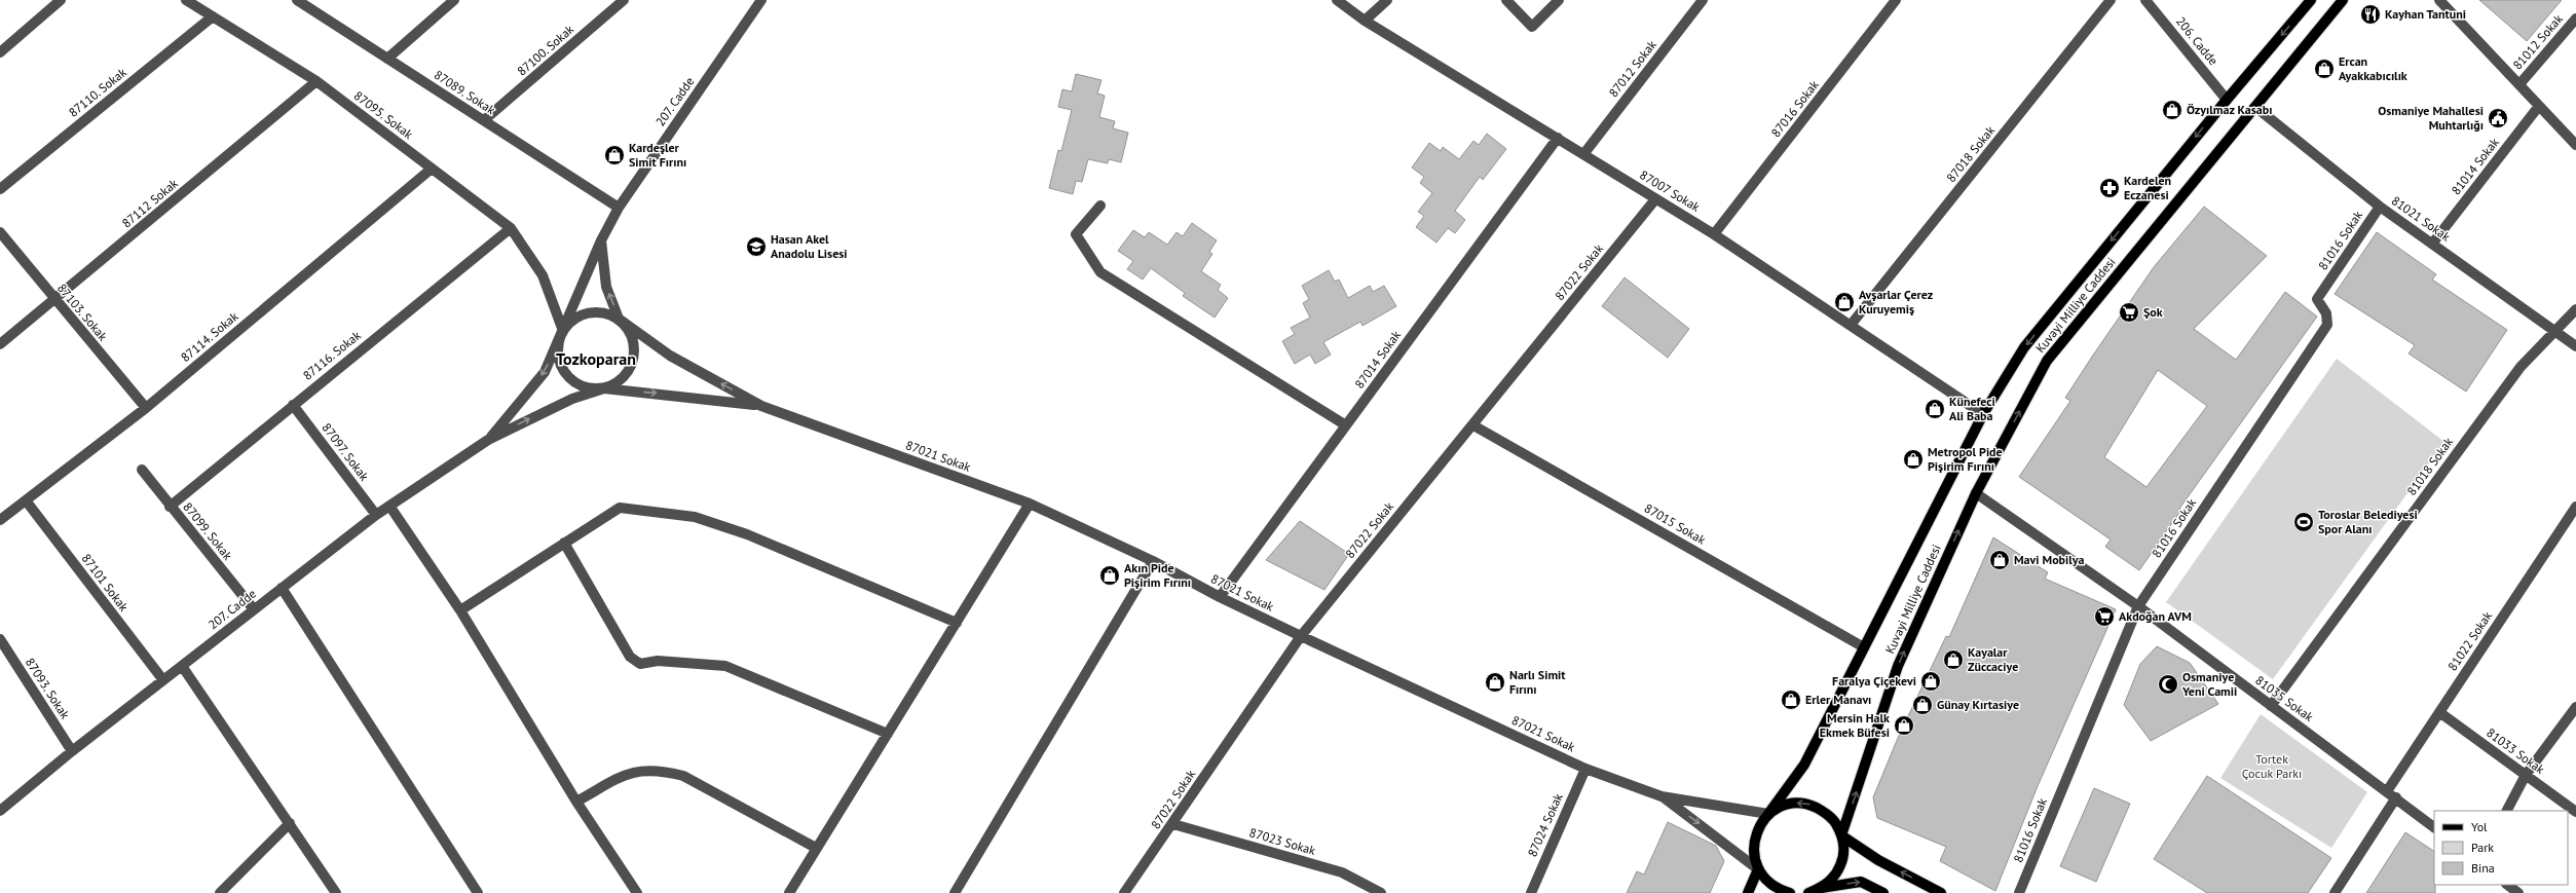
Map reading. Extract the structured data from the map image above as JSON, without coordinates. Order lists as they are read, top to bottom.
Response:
{
  "streets": {
    "main road": ["Kuvayi Milliye Caddesi"],
    "street": [
      "206. Cadde",
      "81012 Sokak",
      "87100. Sokak",
      "87012 Sokak",
      "87110. Sokak",
      "87089. Sokak",
      "207. Cadde",
      "87016 Sokak",
      "87095. Sokak",
      "87018 Sokak",
      "81014 Sokak",
      "87007 Sokak",
      "87112 Sokak",
      "81021 Sokak",
      "81016 Sokak",
      "87022 Sokak",
      "87103. Sokak",
      "87114. Sokak",
      "87116. Sokak",
      "87014 Sokak",
      "87097. Sokak",
      "87021 Sokak",
      "81018 Sokak",
      "87015 Sokak",
      "87099. Sokak",
      "87101 Sokak",
      "81022 Sokak",
      "87093. Sokak",
      "81035 Sokak",
      "81033 Sokak",
      "87024 Sokak",
      "87023 Sokak"
    ]
  },
  "crossings": [
    ["206. Cadde", "Kuvayi Milliye Caddesi"],
    ["87100. Sokak", "87089. Sokak"],
    ["87012 Sokak", "87007 Sokak"],
    ["87110. Sokak", "87095. Sokak"],
    ["87089. Sokak", "207. Cadde"],
    ["207. Cadde", "87095. Sokak"],
    ["207. Cadde", "87097. Sokak"],
    ["207. Cadde", "87099. Sokak"],
    ["207. Cadde", "87101 Sokak"],
    ["207. Cadde", "87093. Sokak"],
    ["87016 Sokak", "87007 Sokak"],
    ["87095. Sokak", "87112 Sokak"],
    ["87095. Sokak", "87114. Sokak"],
    ["87095. Sokak", "87116. Sokak"],
    ["87018 Sokak", "87007 Sokak"],
    ["81014 Sokak", "81021 Sokak"],
    ["87007 Sokak", "87022 Sokak"],
    ["87007 Sokak", "Kuvayi Milliye Caddesi"],
    ["87007 Sokak", "87014 Sokak"],
    ["87112 Sokak", "87103. Sokak"],
    ["81021 Sokak", "81016 Sokak"],
    ["81021 Sokak", "Kuvayi Milliye Caddesi"],
    ["81021 Sokak", "81018 Sokak"],
    ["81016 Sokak", "81035 Sokak"],
    ["87022 Sokak", "87021 Sokak"],
    ["87022 Sokak", "87015 Sokak"],
    ["87022 Sokak", "87023 Sokak"],
    ["Kuvayi Milliye Caddesi", "87021 Sokak"],
    ["Kuvayi Milliye Caddesi", "87015 Sokak"],
    ["Kuvayi Milliye Caddesi", "81035 Sokak"],
    ["87103. Sokak", "87114. Sokak"],
    ["87114. Sokak", "87101 Sokak"],
    ["87116. Sokak", "87097. Sokak"],
    ["87116. Sokak", "87099. Sokak"],
    ["87014 Sokak", "87021 Sokak"],
    ["87021 Sokak", "87024 Sokak"],
    ["81018 Sokak", "81035 Sokak"],
    ["81022 Sokak", "81035 Sokak"],
    ["81022 Sokak", "81033 Sokak"]
  ],
  "districts": ["Tozkoparan"],
  "parks": ["Tortek Çocuk Parkı"],
  "places": {
    "restaurant": ["Kayhan Tantuni"],
    "shop": [
      "Ercan Ayakkabıcılık",
      "Özyılmaz Kasabı",
      "Kardeşler Simit Fırını",
      "Avşarlar Çerez Kuruyemiş",
      "Künefeci Ali Baba",
      "Metropol Pide Pişirim Fırını",
      "Mavi Mobilya",
      "Akın Pide Pişirim Fırını",
      "Kayalar Züccaciye",
      "Faralya Çiçekevi",
      "Narlı Simit Fırını",
      "Erler Manavı",
      "Günay Kırtasiye",
      "Mersin Halk Ekmek Büfesi"
    ],
    "public building": ["Osmaniye Mahallesi Muhtarlığı"],
    "pharmacy": ["Kardelen Eczanesi"],
    "school or university": ["Hasan Akel Anadolu Lisesi"],
    "supermarket": ["Şok", "Akdoğan AVM"],
    "sports": ["Toroslar Belediyesi Spor Alanı"],
    "mosque": ["Osmaniye Yeni Camii"]
  },
  "legend": ["Yol", "Park", "Bina"]
}
